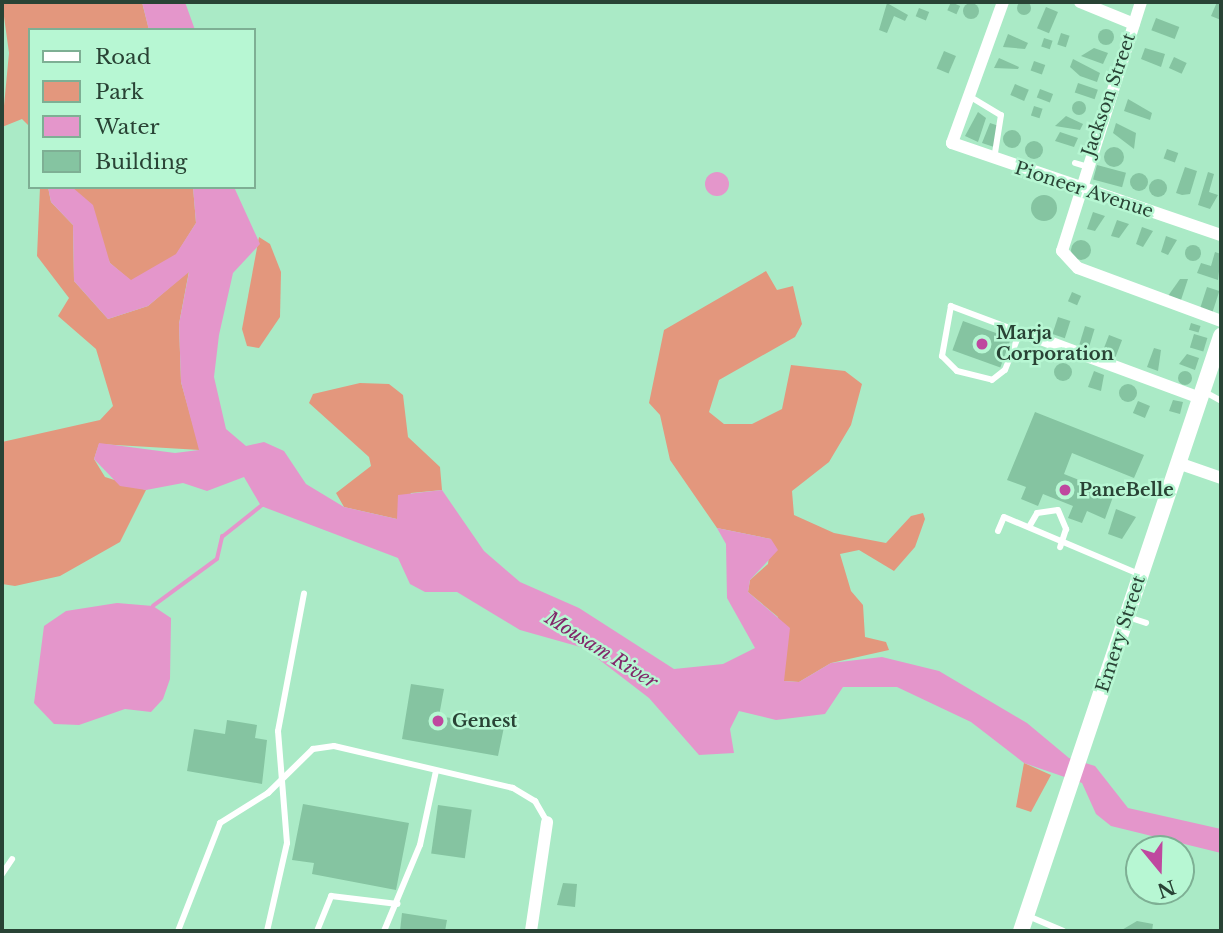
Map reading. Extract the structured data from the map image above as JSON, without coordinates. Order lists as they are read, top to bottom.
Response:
{
  "streets": {
    "street": ["Jackson Street", "Pioneer Avenue", "Emery Street"]
  },
  "crossings": [
    ["Jackson Street", "Pioneer Avenue"]
  ],
  "water": ["Mousam River"],
  "places": ["Marja Corporation", "PaneBelle", "Genest"],
  "legend": [
    "Road",
    "Park",
    "Water",
    "Building"
  ],
  "north": "bottom"
}
